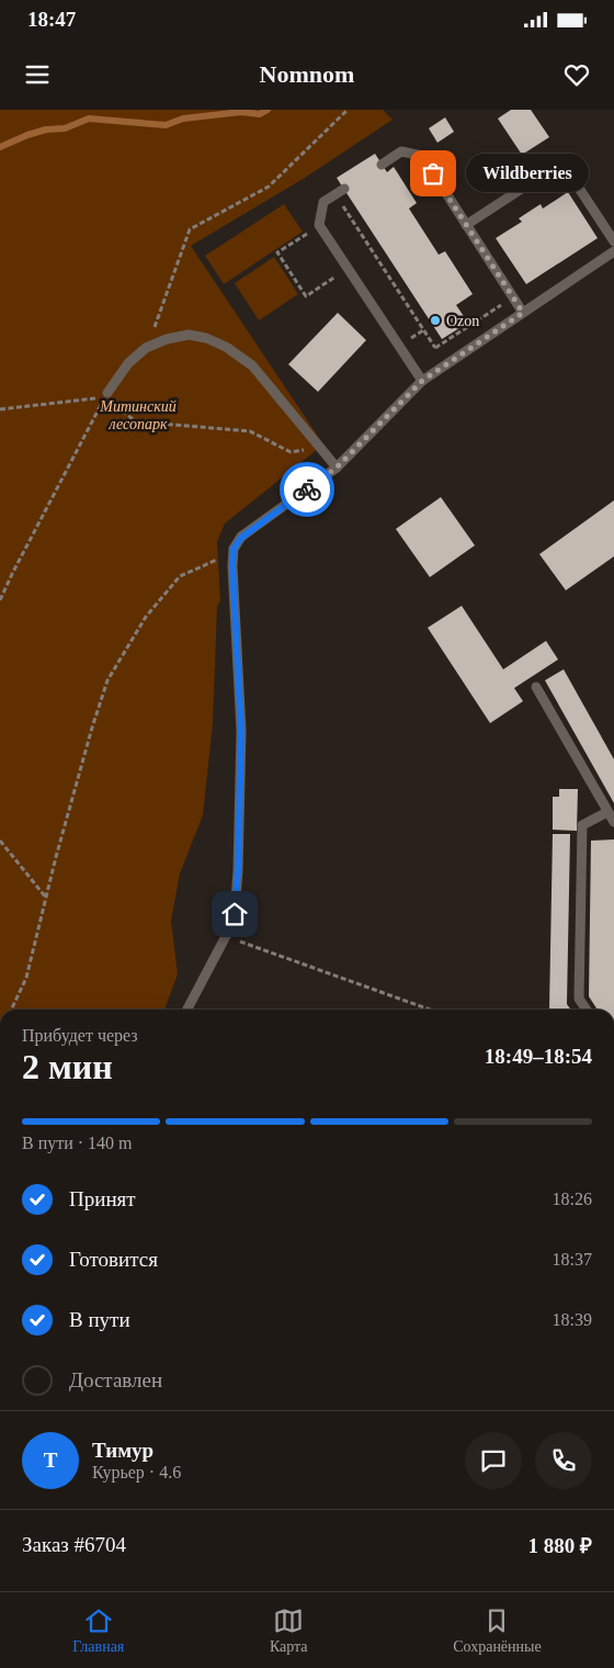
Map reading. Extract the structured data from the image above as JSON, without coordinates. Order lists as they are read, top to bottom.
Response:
{
  "parks": ["Митинский лесопарк"],
  "places": ["Wildberries", "Ozon"],
  "page": {
    "status": "18:47",
    "header": "Nomnom",
    "bubble": "Wildberries",
    "heading": ["2 мин", "Прибудет через", "18:49–18:54"],
    "panel": [
      "Тимур",
      "Курьер · 4.6",
      "Заказ #6704",
      "1 880 ₽"
    ],
    "bar": "В пути · 140 m",
    "list": [
      ["Принят", "18:26"],
      ["Готовится", "18:37"],
      ["В пути", "18:39"],
      "Доставлен"
    ],
    "round": "Т",
    "tabs": ["Главная", "Карта", "Сохранённые"]
  }
}
